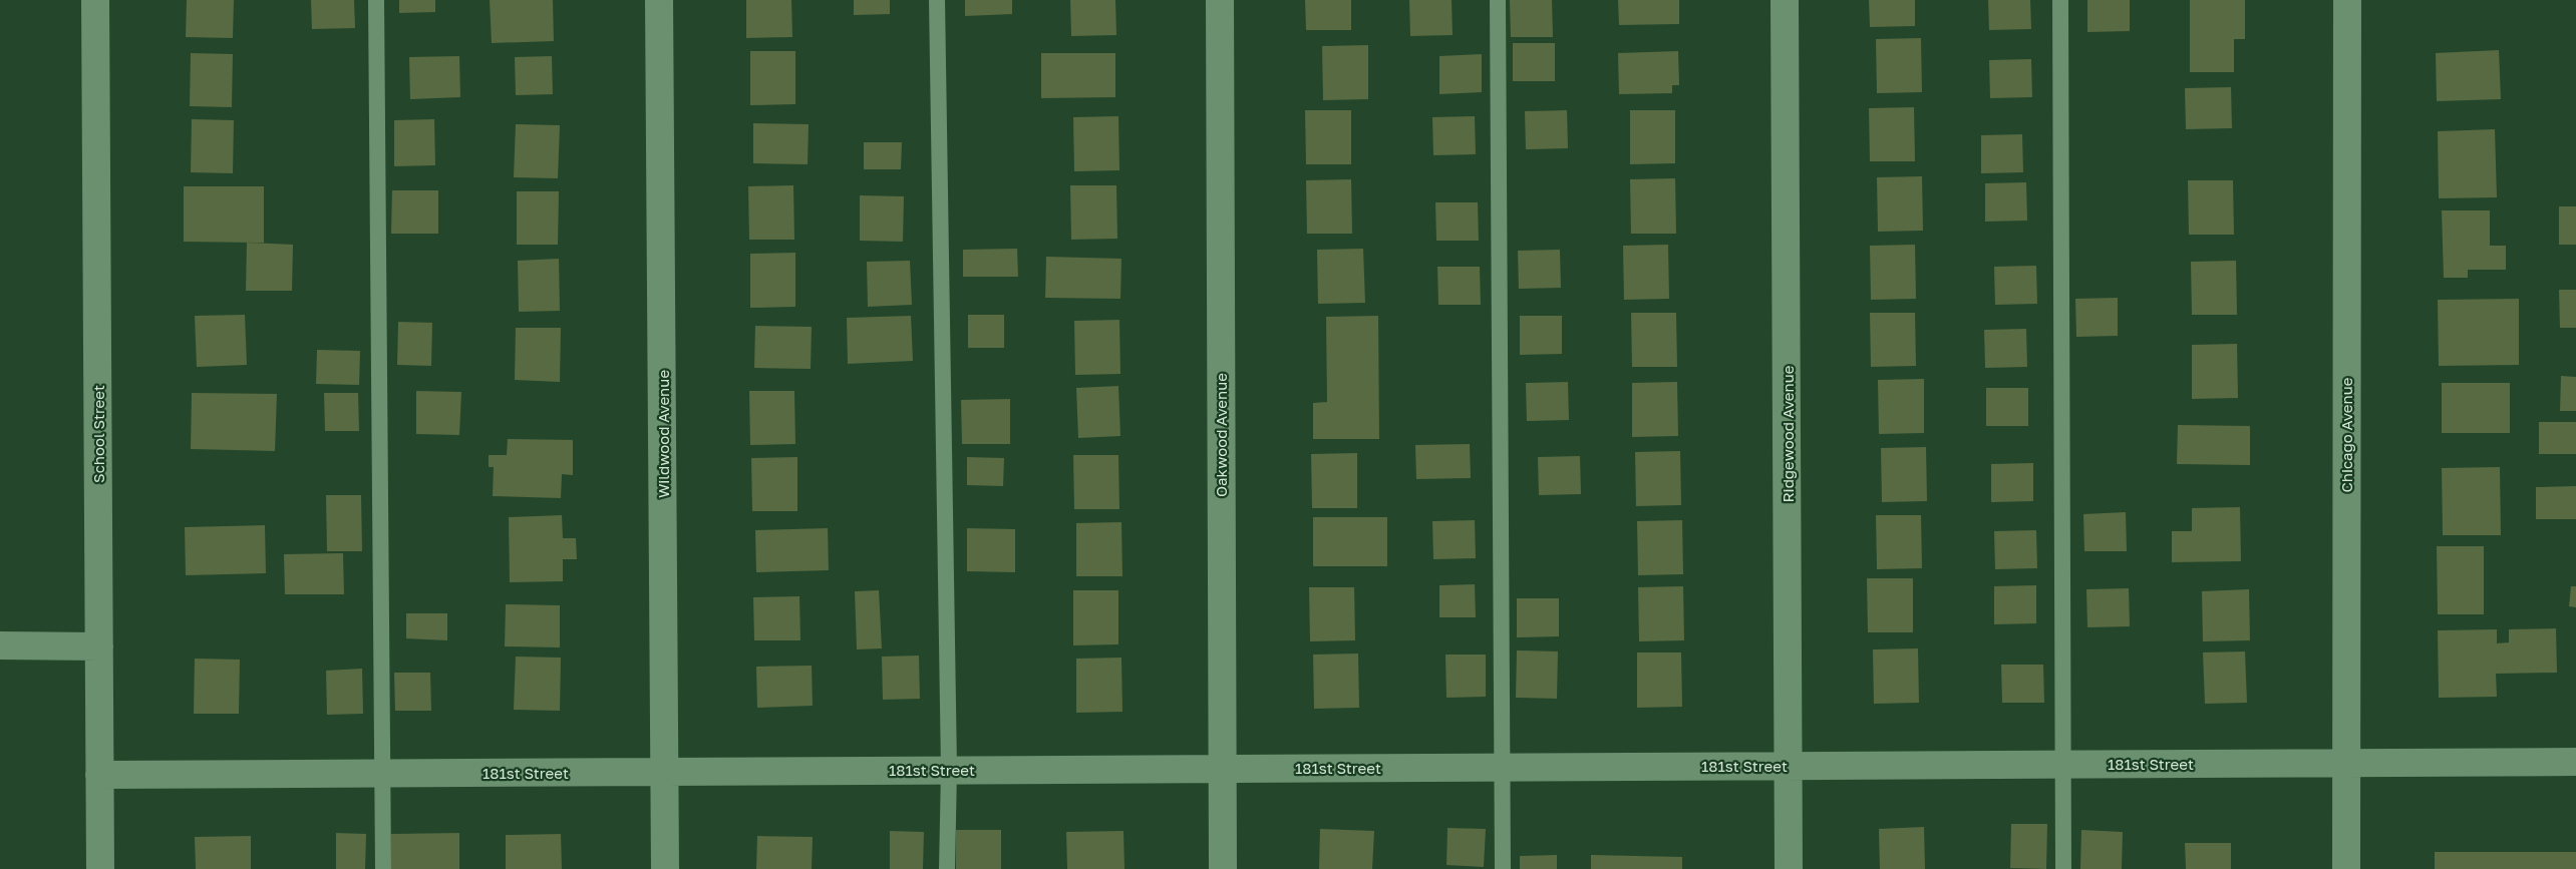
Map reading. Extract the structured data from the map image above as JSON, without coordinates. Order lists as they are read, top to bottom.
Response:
{
  "streets": {
    "street": [
      "School Street",
      "Wildwood Avenue",
      "Ridgewood Avenue",
      "Oakwood Avenue",
      "Chicago Avenue",
      "181st Street"
    ]
  },
  "crossings": [
    ["School Street", "181st Street"],
    ["Wildwood Avenue", "181st Street"],
    ["Ridgewood Avenue", "181st Street"],
    ["Oakwood Avenue", "181st Street"],
    ["Chicago Avenue", "181st Street"]
  ]
}
